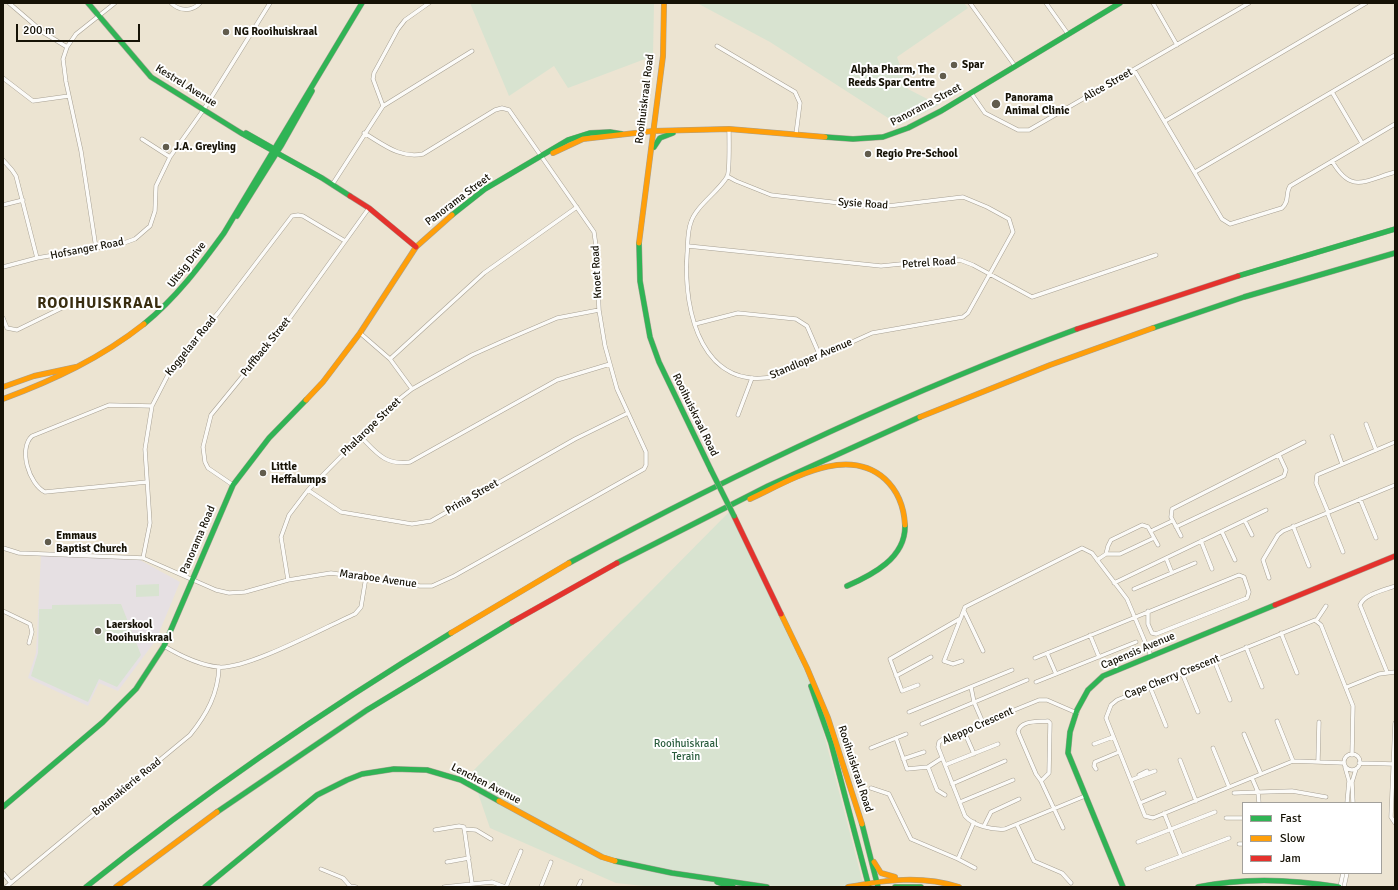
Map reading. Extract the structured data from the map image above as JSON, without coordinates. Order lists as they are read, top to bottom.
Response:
{
  "streets": {
    "main road": [
      "Kestrel Avenue",
      "Rooihuiskraal Road",
      "Panorama Street",
      "Uitsig Drive",
      "Panorama Road",
      "Capensis Avenue",
      "Lenchen Avenue"
    ],
    "street": [
      "Alice Street",
      "Sysie Road",
      "Hofsanger Road",
      "Petrel Road",
      "Knoet Road",
      "Koggelaar Road",
      "Puffback Street",
      "Standloper Avenue",
      "Phalarope Street",
      "Prinia Street",
      "Maraboe Avenue",
      "Cape Cherry Crescent",
      "Aleppo Crescent",
      "Bokmakierie Road"
    ]
  },
  "crossings": [
    ["Alice Street", "Panorama Street"],
    ["Kestrel Avenue", "Panorama Street"],
    ["Kestrel Avenue", "Hofsanger Road"],
    ["Kestrel Avenue", "Uitsig Drive"],
    ["Kestrel Avenue", "Puffback Street"],
    ["Rooihuiskraal Road", "Panorama Street"],
    ["Panorama Street", "Knoet Road"],
    ["Panorama Street", "Panorama Road"],
    ["Sysie Road", "Standloper Avenue"],
    ["Petrel Road", "Standloper Avenue"],
    ["Knoet Road", "Phalarope Street"],
    ["Knoet Road", "Prinia Street"],
    ["Knoet Road", "Maraboe Avenue"],
    ["Koggelaar Road", "Puffback Street"],
    ["Koggelaar Road", "Maraboe Avenue"],
    ["Puffback Street", "Panorama Road"],
    ["Phalarope Street", "Prinia Street"],
    ["Phalarope Street", "Maraboe Avenue"],
    ["Panorama Road", "Maraboe Avenue"],
    ["Capensis Avenue", "Aleppo Crescent"]
  ],
  "districts": ["ROOIHUISKRAAL"],
  "parks": ["Rooihuiskraal Terain"],
  "places": [
    "NG Rooihuiskraal",
    "Spar",
    "Alpha Pharm, The Reeds Spar Centre",
    "Panorama Animal Clinic",
    "J.A. Greyling",
    "Regio Pre-School",
    "Little Heffalumps",
    "Emmaus Baptist Church",
    "Laerskool Rooihuiskraal"
  ],
  "legend": ["Fast", "Slow", "Jam"],
  "scale_bar": "200 m"
}
